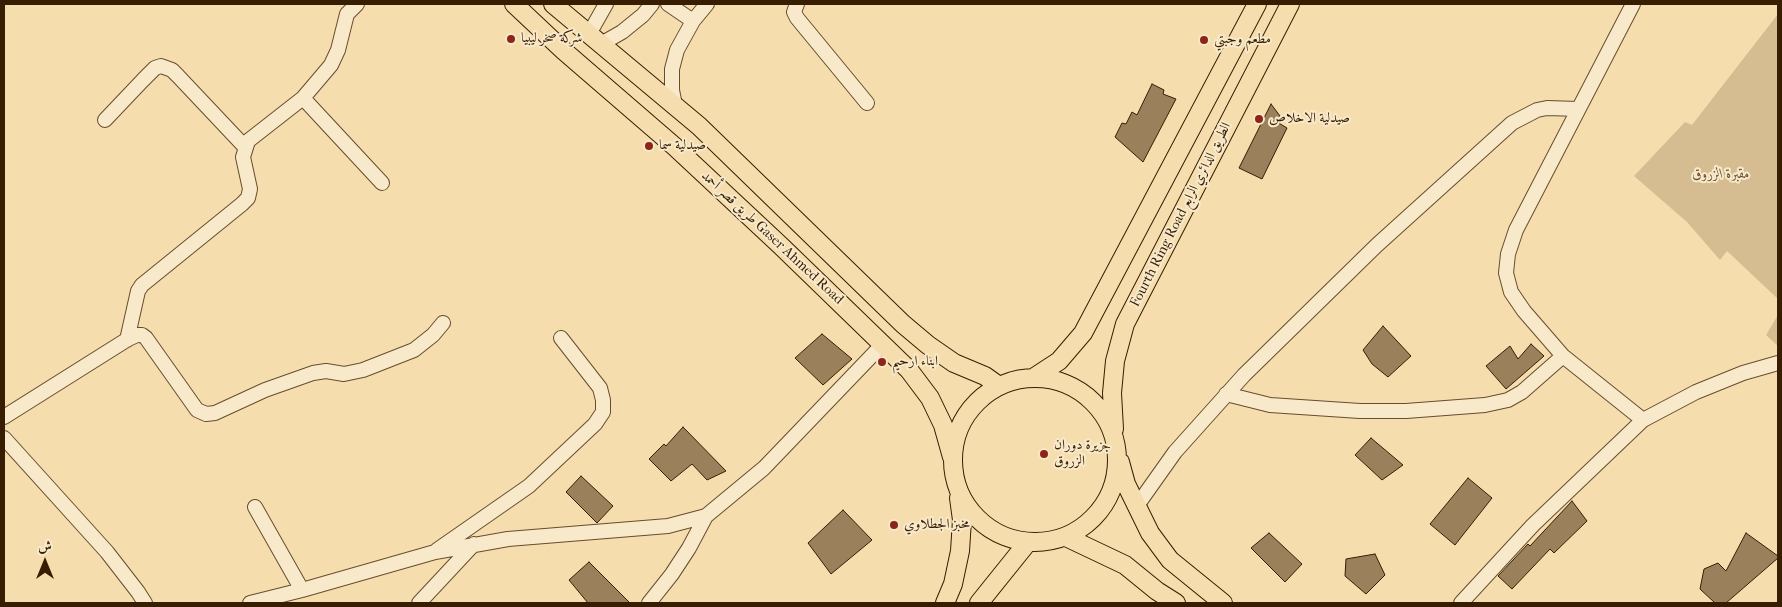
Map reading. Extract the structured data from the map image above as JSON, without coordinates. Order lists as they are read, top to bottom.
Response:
{
  "streets": {
    "main road": ["Fourth Ring Road الطريق الدائري الرابع", "طريق قصر أحمد Gaser Ahmed Road"]
  },
  "crossings": [
    ["Fourth Ring Road الطريق الدائري الرابع", "طريق قصر أحمد Gaser Ahmed Road"]
  ],
  "parks": ["مقبرة الزروق"],
  "places": [
    "شركة صخر ليبيا",
    "مطعم وجبتي",
    "صيدلية الاخلاص",
    "صيدلية سما",
    "ابناء ارحيم",
    "جزيرة دوران الزروق",
    "مخبز الجطلاوي"
  ],
  "north": "top"
}
